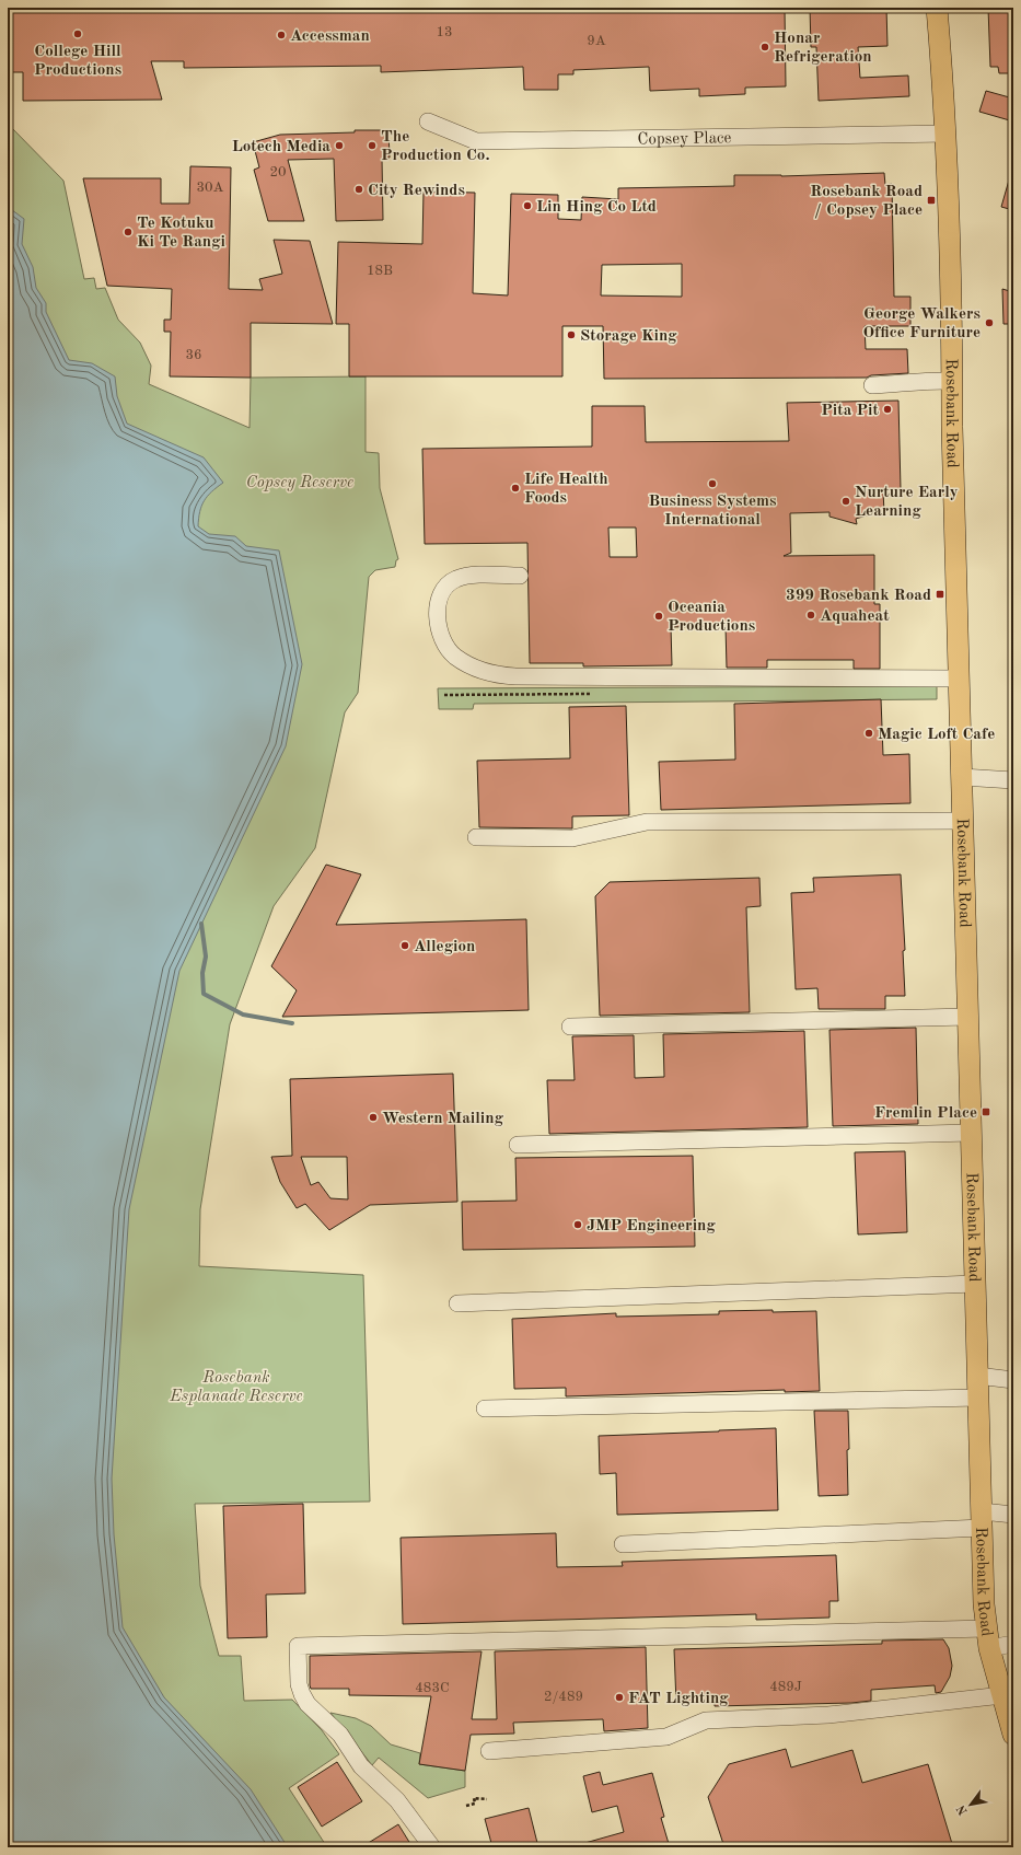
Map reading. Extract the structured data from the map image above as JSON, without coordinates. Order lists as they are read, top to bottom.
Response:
{
  "streets": {
    "main road": ["Rosebank Road"],
    "street": ["Copsey Place"]
  },
  "crossings": [
    ["Copsey Place", "Rosebank Road"]
  ],
  "parks": ["Copsey Reserve", "Rosebank Esplanade Reserve"],
  "places": {
    "other": [
      "College Hill Productions",
      "Accessman",
      "Honar Refrigeration",
      "Lotech Media",
      "The Production Co.",
      "City Rewinds",
      "Lin Hing Co Ltd",
      "Te Kotuku Ki Te Rangi",
      "George Walkers Office Furniture",
      "Storage King",
      "Pita Pit",
      "Business Systems International",
      "Life Health Foods",
      "Nurture Early Learning",
      "Aquaheat",
      "Oceania Productions",
      "Magic Loft Cafe",
      "Allegion",
      "Western Mailing",
      "JMP Engineering",
      "FAT Lighting"
    ],
    "transit": ["Rosebank Road / Copsey Place", "399 Rosebank Road", "Fremlin Place"]
  },
  "house_numbers": [
    "13",
    "9A",
    "20",
    "30A",
    "18B",
    "36",
    "489J",
    "483C",
    "2/489"
  ],
  "north": "bottom left"
}
